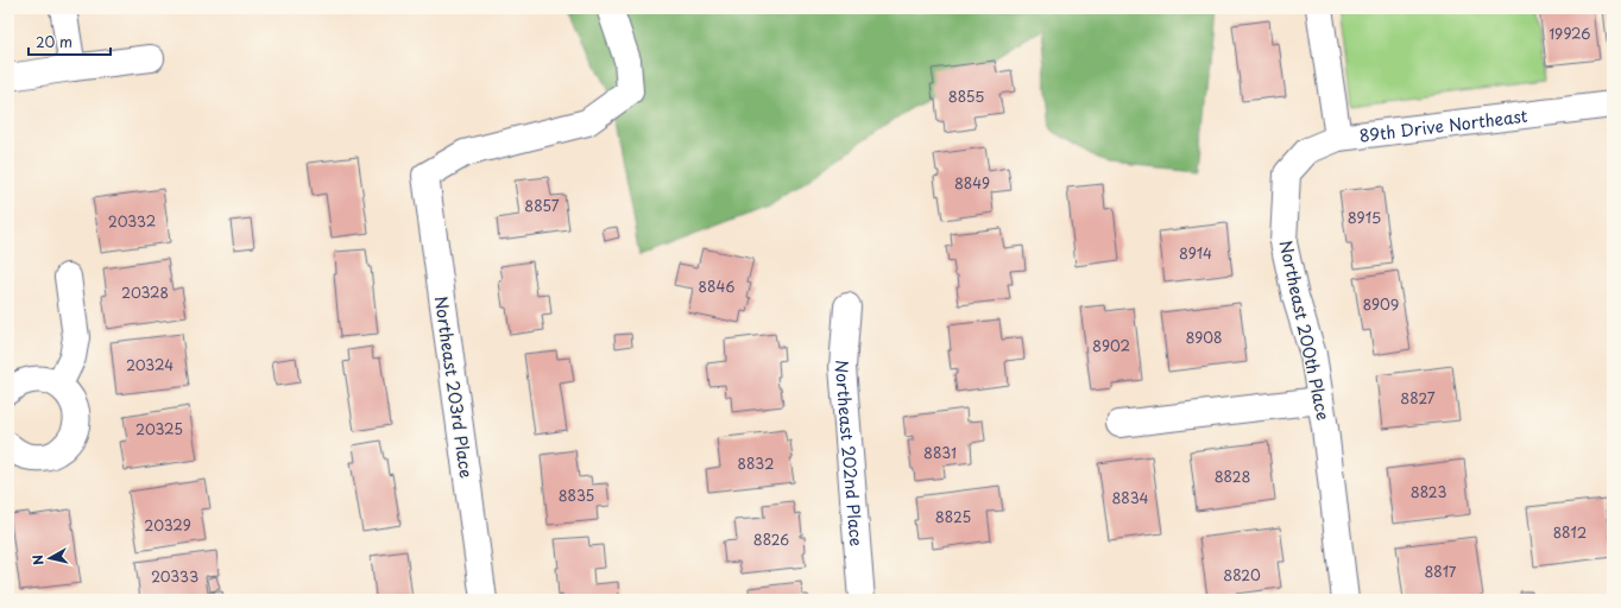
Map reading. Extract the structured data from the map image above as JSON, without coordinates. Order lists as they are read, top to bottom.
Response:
{
  "streets": {
    "street": [
      "89th Drive Northeast",
      "Northeast 200th Place",
      "Northeast 203rd Place",
      "Northeast 202nd Place"
    ]
  },
  "crossings": [
    ["89th Drive Northeast", "Northeast 200th Place"]
  ],
  "house_numbers": [
    "19926",
    "8855",
    "8849",
    "8857",
    "8915",
    "20332",
    "8914",
    "8846",
    "20328",
    "8909",
    "8908",
    "8902",
    "20324",
    "8827",
    "20325",
    "8831",
    "8832",
    "8828",
    "8823",
    "8835",
    "8834",
    "8825",
    "20329",
    "8812",
    "8826",
    "8817",
    "8820",
    "20333"
  ],
  "scale_bar": "20 m",
  "north": "left"
}
